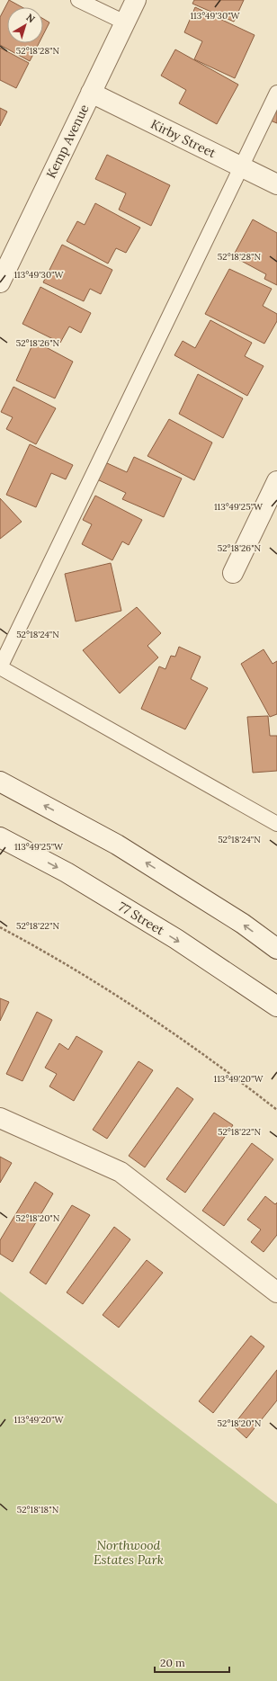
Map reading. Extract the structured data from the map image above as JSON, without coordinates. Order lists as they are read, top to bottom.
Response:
{
  "streets": {
    "street": ["Kirby Street", "Kemp Avenue", "77 Street"]
  },
  "crossings": [
    ["Kirby Street", "Kemp Avenue"]
  ],
  "parks": ["Northwood Estates Park"],
  "scale_bar": "20 m",
  "north": "top right",
  "coordinates": [
    "113°49'30\"W",
    "52°18'28\"N",
    "52°18'26\"N",
    "113°49'25\"W",
    "52°18'24\"N",
    "52°18'22\"N",
    "113°49'20\"W",
    "52°18'20\"N",
    "52°18'18\"N"
  ]
}
